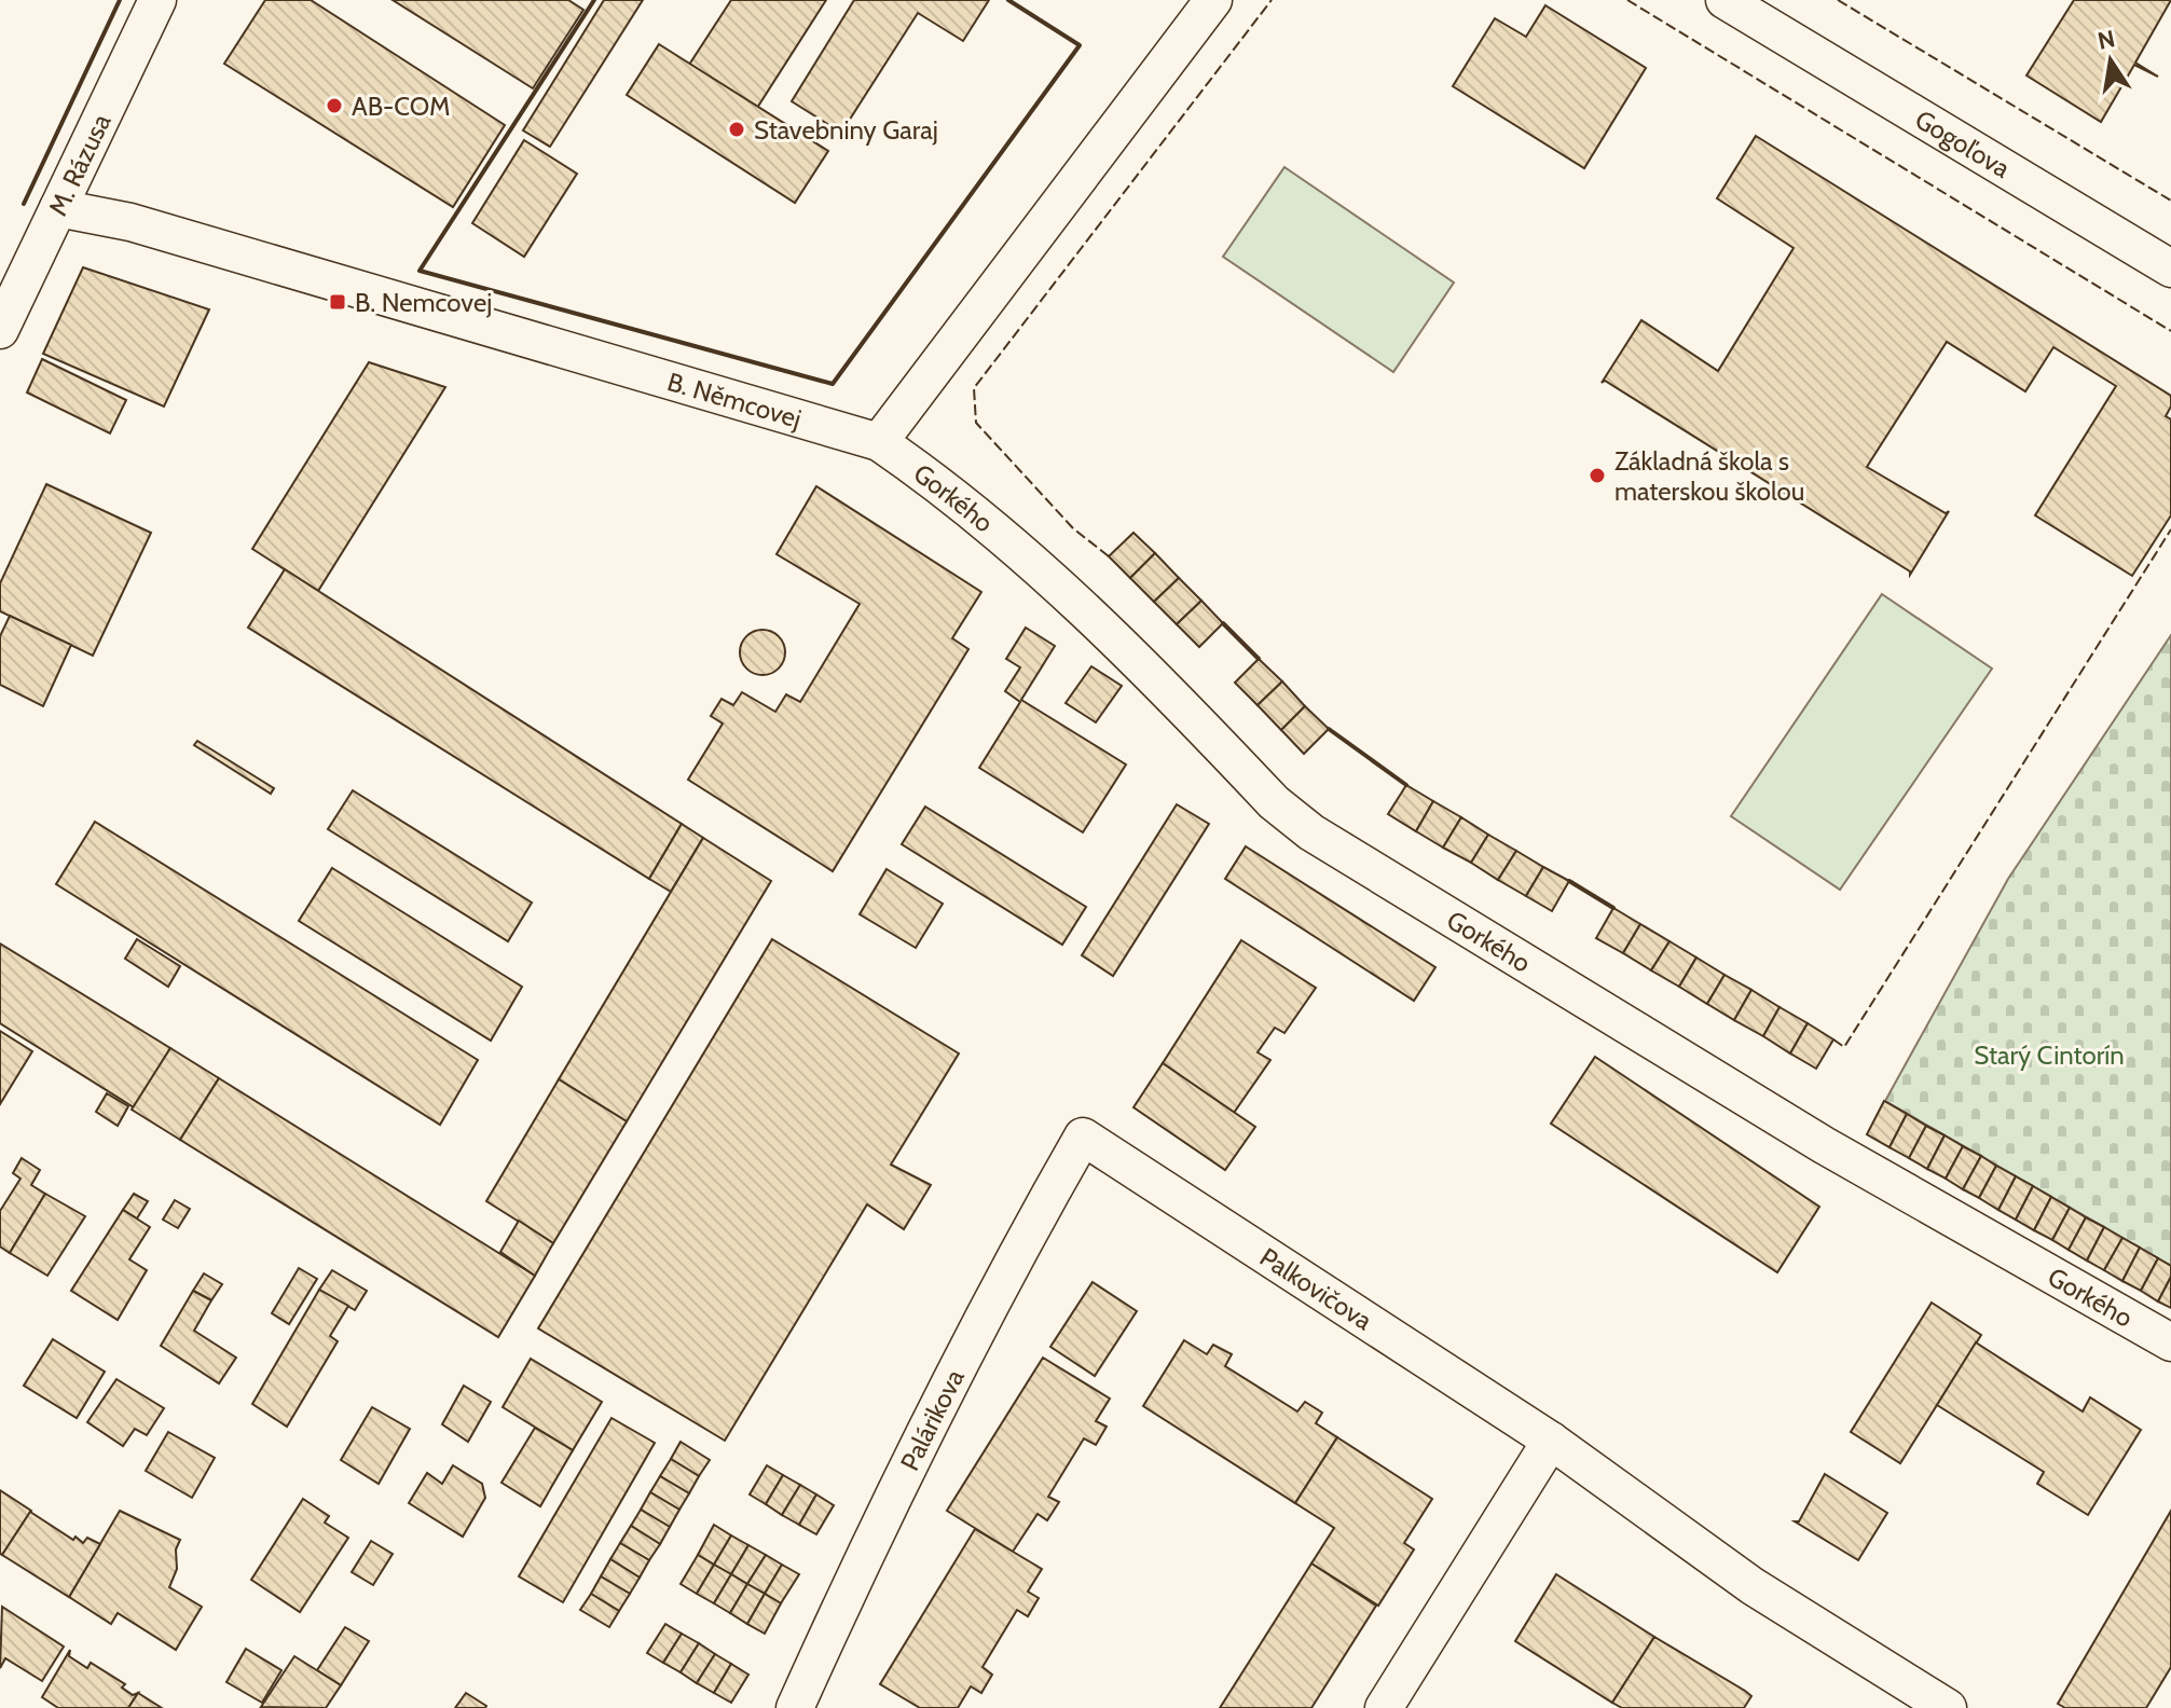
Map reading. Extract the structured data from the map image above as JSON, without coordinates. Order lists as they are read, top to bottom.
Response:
{
  "streets": {
    "street": [
      "Gogoľova",
      "M. Rázusa",
      "B. Němcovej",
      "Gorkého",
      "Palkovičova",
      "Palárikova"
    ]
  },
  "crossings": [
    ["M. Rázusa", "B. Němcovej"],
    ["B. Němcovej", "Gorkého"],
    ["Palkovičova", "Palárikova"]
  ],
  "parks": ["Starý Cintorín"],
  "places": {
    "other": ["AB-COM", "Stavebniny Garaj", "Základná škola s materskou školou"],
    "transit": ["B. Nemcovej"]
  },
  "north": "top"
}
